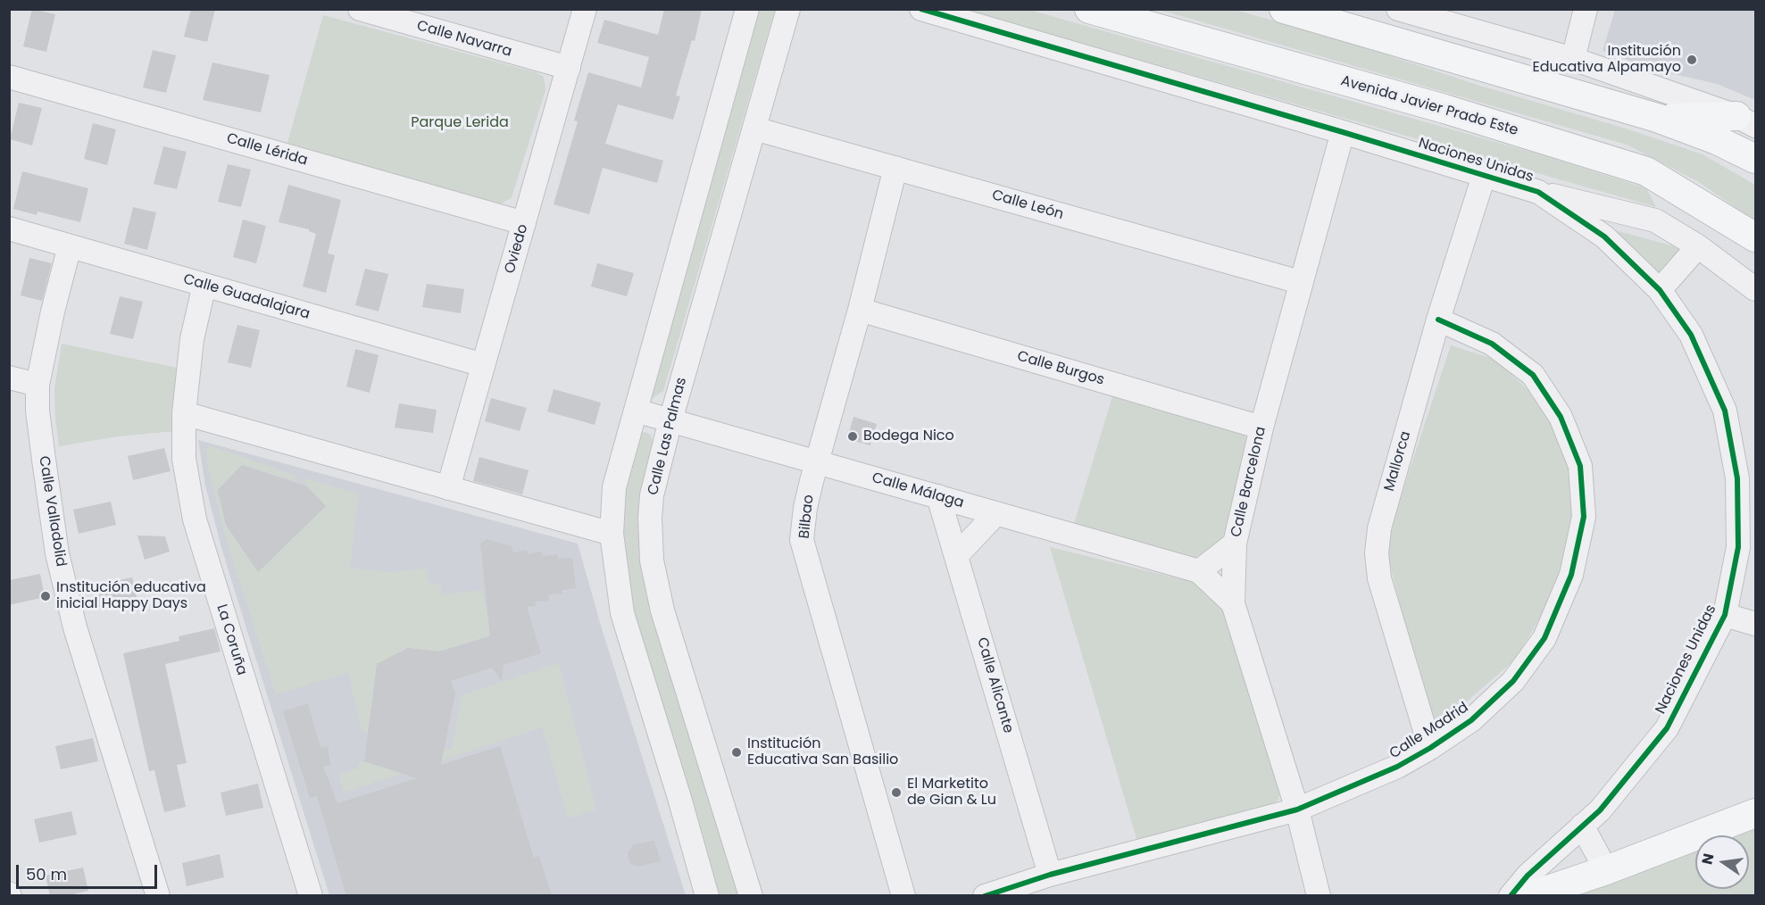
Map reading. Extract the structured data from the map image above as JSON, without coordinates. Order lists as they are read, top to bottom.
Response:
{
  "streets": {
    "main road": ["Avenida Javier Prado Este"],
    "street": [
      "Calle Navarra",
      "Calle Lérida",
      "Naciones Unidas",
      "Calle León",
      "Oviedo",
      "Calle Guadalajara",
      "Calle Burgos",
      "Calle Las Palmas",
      "Mallorca",
      "Calle Barcelona",
      "Calle Málaga",
      "Calle Valladolid",
      "Bilbao",
      "La Coruña",
      "Calle Alicante",
      "Calle Madrid"
    ]
  },
  "crossings": [
    ["Calle Navarra", "Oviedo"],
    ["Calle Lérida", "Oviedo"],
    ["Naciones Unidas", "Mallorca"],
    ["Naciones Unidas", "Calle Barcelona"],
    ["Calle León", "Calle Las Palmas"],
    ["Calle León", "Calle Barcelona"],
    ["Calle León", "Bilbao"],
    ["Oviedo", "Calle Guadalajara"],
    ["Calle Guadalajara", "Calle Valladolid"],
    ["Calle Guadalajara", "La Coruña"],
    ["Calle Burgos", "Calle Barcelona"],
    ["Calle Burgos", "Bilbao"],
    ["Calle Las Palmas", "Calle Málaga"],
    ["Mallorca", "Calle Madrid"],
    ["Calle Barcelona", "Calle Málaga"],
    ["Calle Málaga", "Bilbao"],
    ["Calle Málaga", "Calle Alicante"],
    ["Calle Alicante", "Calle Madrid"]
  ],
  "parks": ["Parque Lerida"],
  "places": [
    "Institución Educativa Alpamayo",
    "Bodega Nico",
    "Institución educativa inicial Happy Days",
    "Institución Educativa San Basilio",
    "El Marketito de Gian & Lu"
  ],
  "scale_bar": "50 m",
  "north": "left"
}
